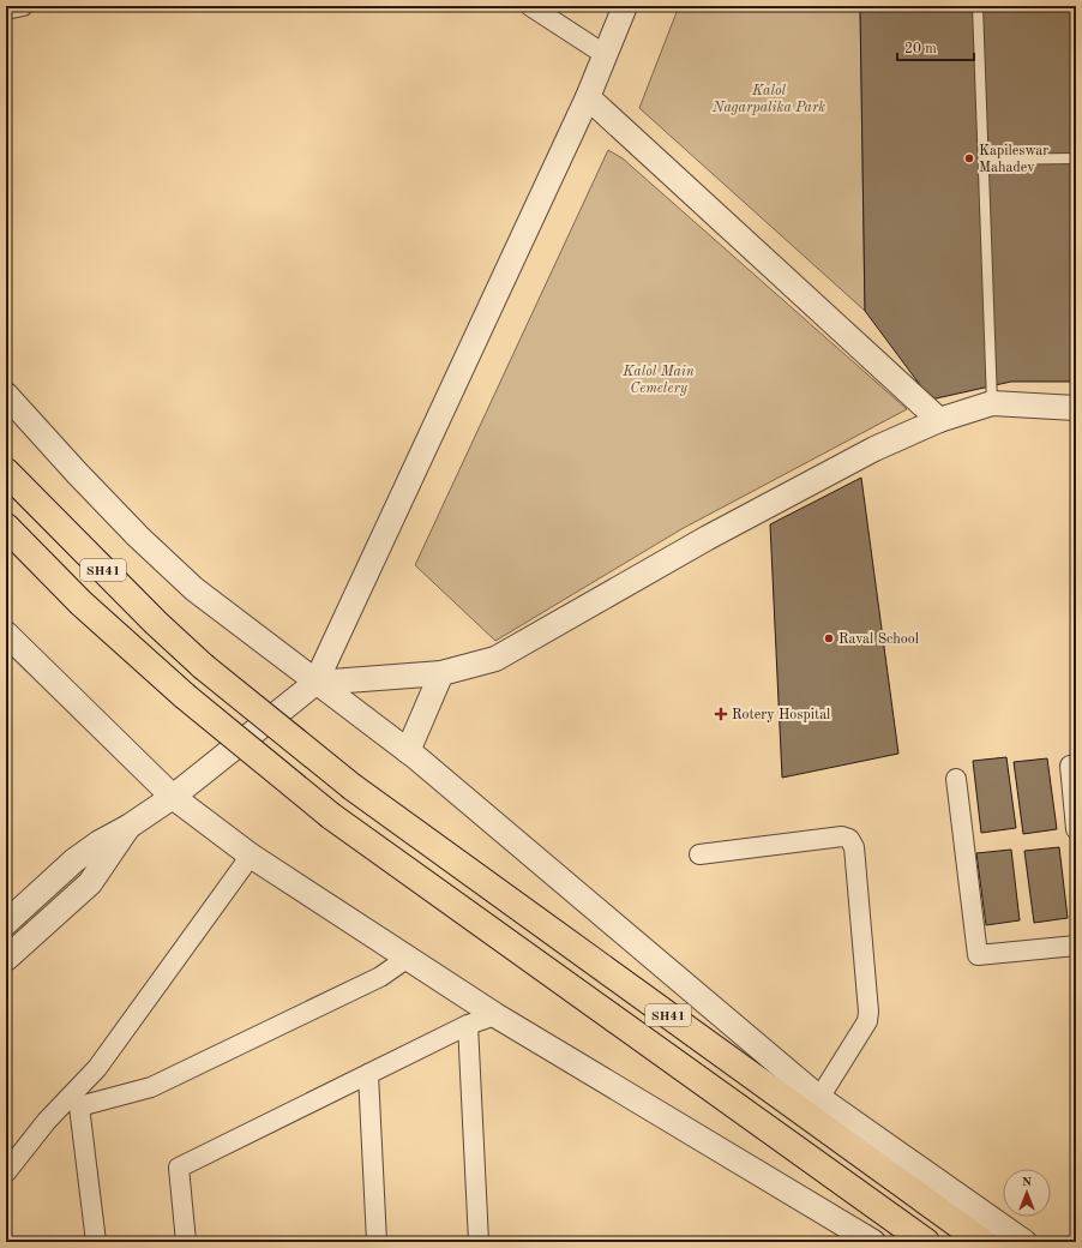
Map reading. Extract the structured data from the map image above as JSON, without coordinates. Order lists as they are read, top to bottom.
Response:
{
  "streets": {
    "main road": ["SH41"]
  },
  "parks": ["Kalol Nagarpalika Park", "Kalol Main Cemetery"],
  "places": {
    "other": ["Kapileswar Mahadev", "Raval School"],
    "health": ["Rotery Hospital"]
  },
  "scale_bar": "20 m",
  "north": "top"
}
